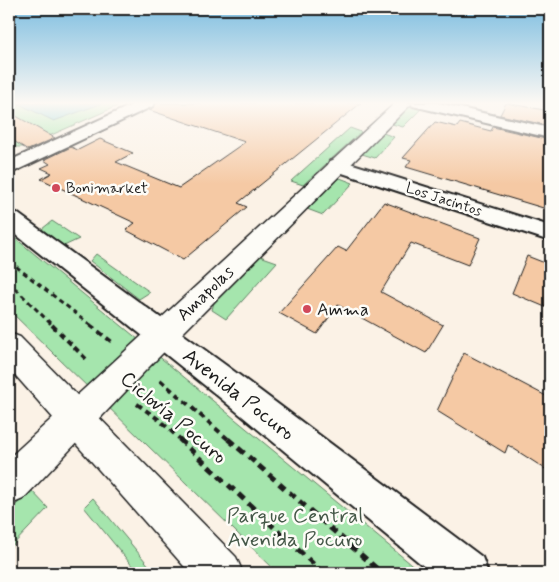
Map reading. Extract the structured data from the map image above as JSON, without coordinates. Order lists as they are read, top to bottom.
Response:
{
  "streets": {
    "street": ["Los Jacintos", "Amapolas", "Avenida Pocuro"],
    "path": ["Ciclovía Pocuro"]
  },
  "crossings": [
    ["Los Jacintos", "Amapolas"],
    ["Amapolas", "Avenida Pocuro"],
    ["Amapolas", "Ciclovía Pocuro"]
  ],
  "parks": ["Parque Central Avenida Pocuro"],
  "places": ["Bonimarket", "Amma"]
}
